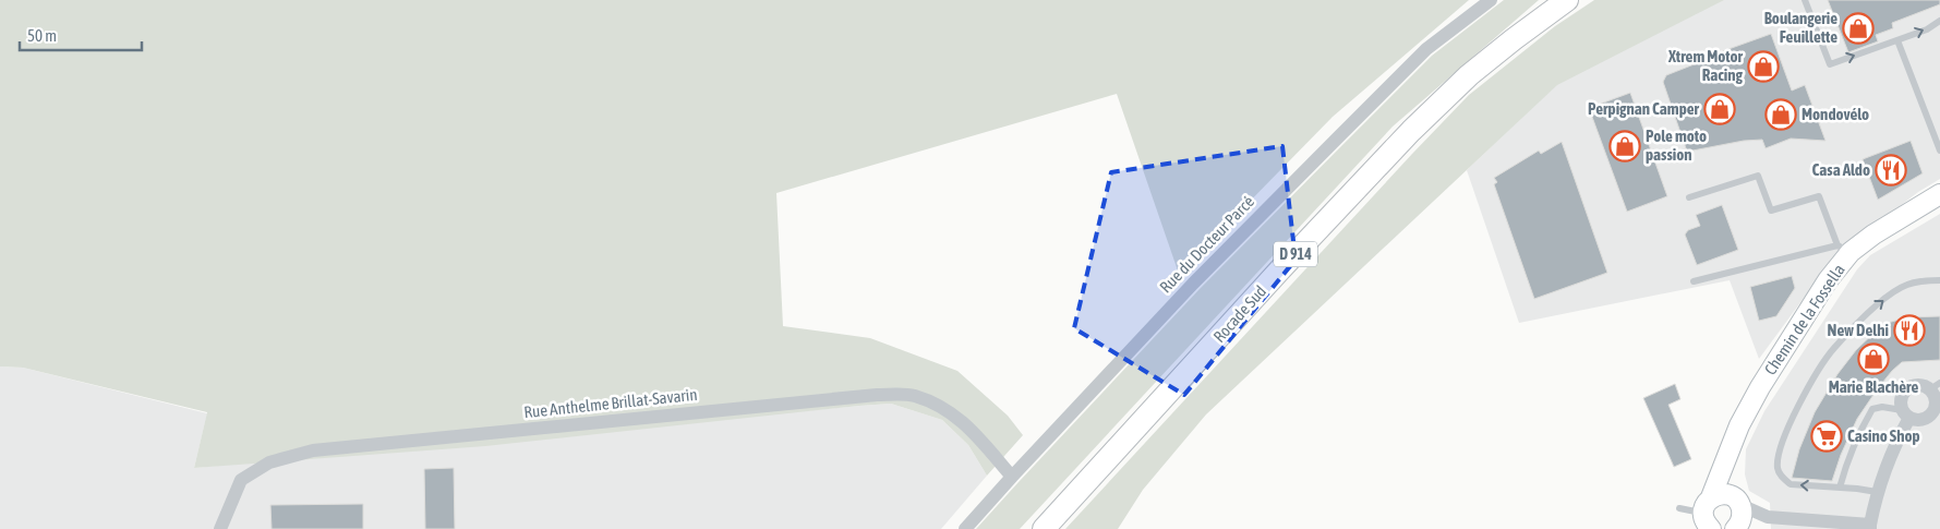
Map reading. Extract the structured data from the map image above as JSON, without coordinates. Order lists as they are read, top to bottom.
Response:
{
  "streets": {
    "main road": ["D 914", "Rocade Sud"],
    "street": ["Rue du Docteur Parcé", "Chemin de la Fossella", "Rue Anthelme Brillat-Savarin"]
  },
  "crossings": [
    ["Rue du Docteur Parcé", "Rue Anthelme Brillat-Savarin"]
  ],
  "places": {
    "shop": [
      "Boulangerie Feuillette",
      "Xtrem Motor Racing",
      "Perpignan Camper",
      "Mondovélo",
      "Pole moto passion",
      "Marie Blachère"
    ],
    "restaurant": ["Casa Aldo", "New Delhi"],
    "supermarket": ["Casino Shop"]
  },
  "scale_bar": "50 m"
}
